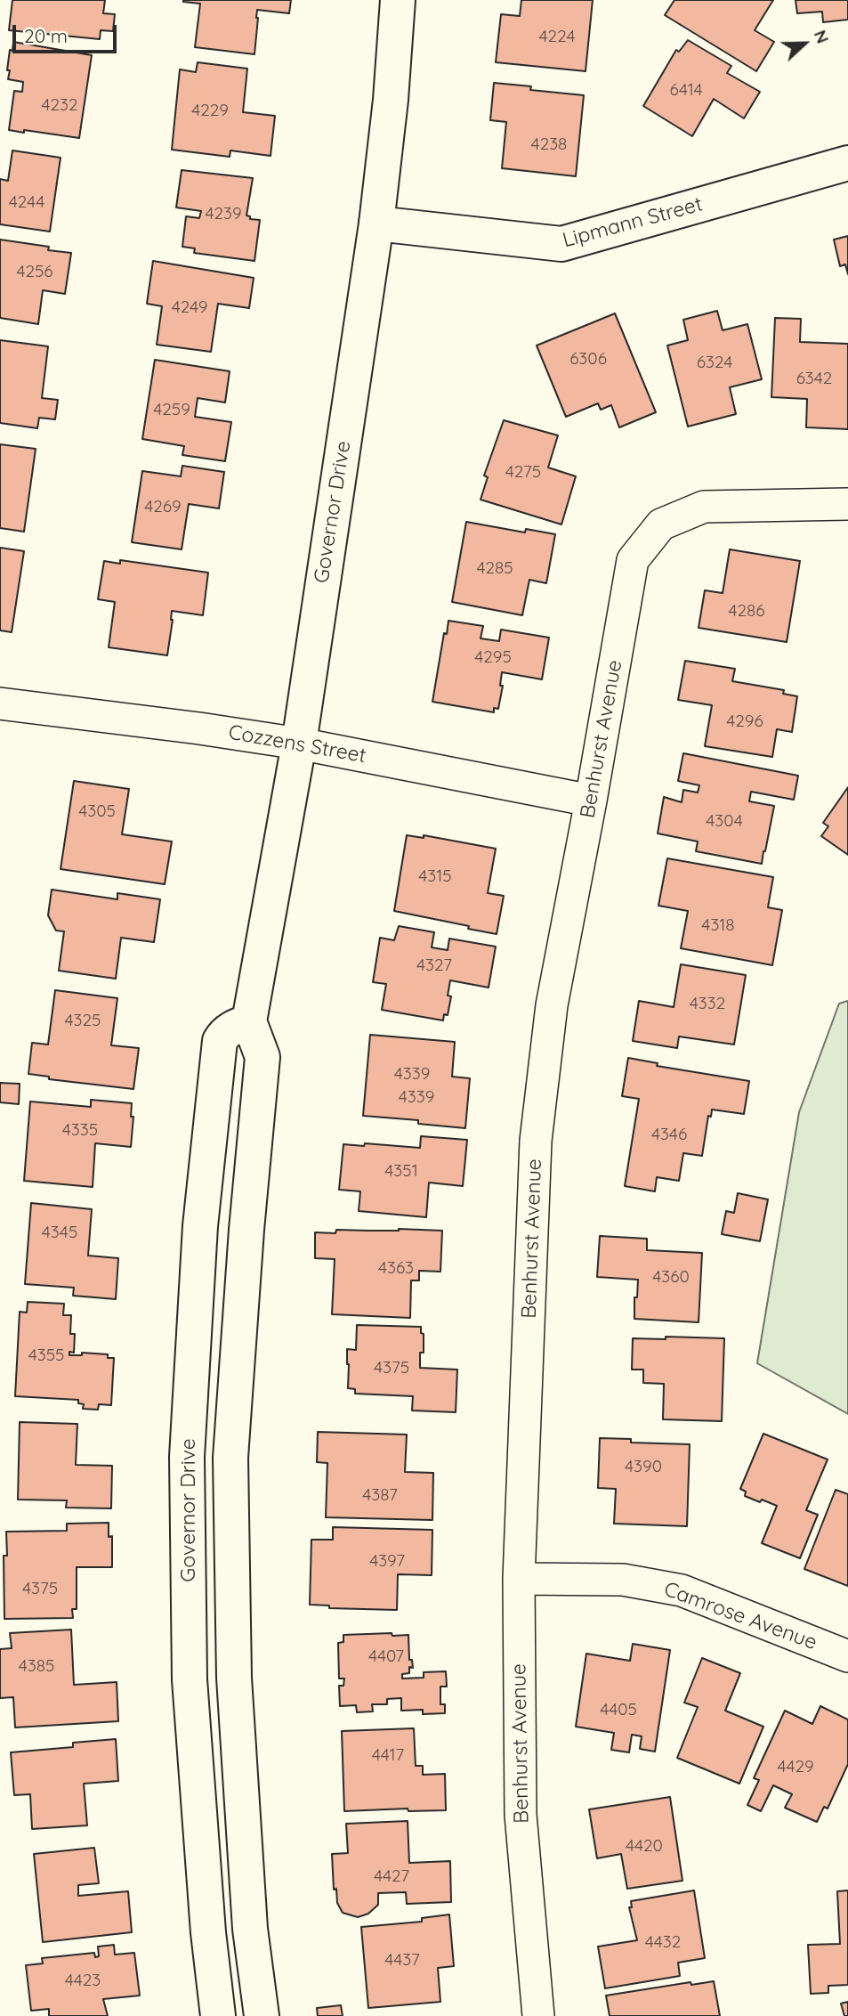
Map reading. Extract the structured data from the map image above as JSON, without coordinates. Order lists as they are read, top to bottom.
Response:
{
  "streets": {
    "main road": ["Lipmann Street", "Governor Drive"],
    "street": ["Benhurst Avenue", "Cozzens Street", "Camrose Avenue"]
  },
  "crossings": [
    ["Lipmann Street", "Governor Drive"],
    ["Governor Drive", "Cozzens Street"],
    ["Benhurst Avenue", "Cozzens Street"],
    ["Benhurst Avenue", "Camrose Avenue"]
  ],
  "house_numbers": [
    "4224",
    "6414",
    "4232",
    "4229",
    "4238",
    "4244",
    "4239",
    "4256",
    "4249",
    "6306",
    "6324",
    "6342",
    "4259",
    "4275",
    "4269",
    "4285",
    "4286",
    "4295",
    "4296",
    "4305",
    "4304",
    "4315",
    "4318",
    "4327",
    "4332",
    "4325",
    "4339",
    "4339",
    "4335",
    "4346",
    "4351",
    "4345",
    "4363",
    "4360",
    "4355",
    "4375",
    "4390",
    "4387",
    "4397",
    "4375",
    "4407",
    "4385",
    "4405",
    "4417",
    "4429",
    "4420",
    "4427",
    "4432",
    "4437",
    "4423"
  ],
  "scale_bar": "20 m",
  "north": "right"
}
